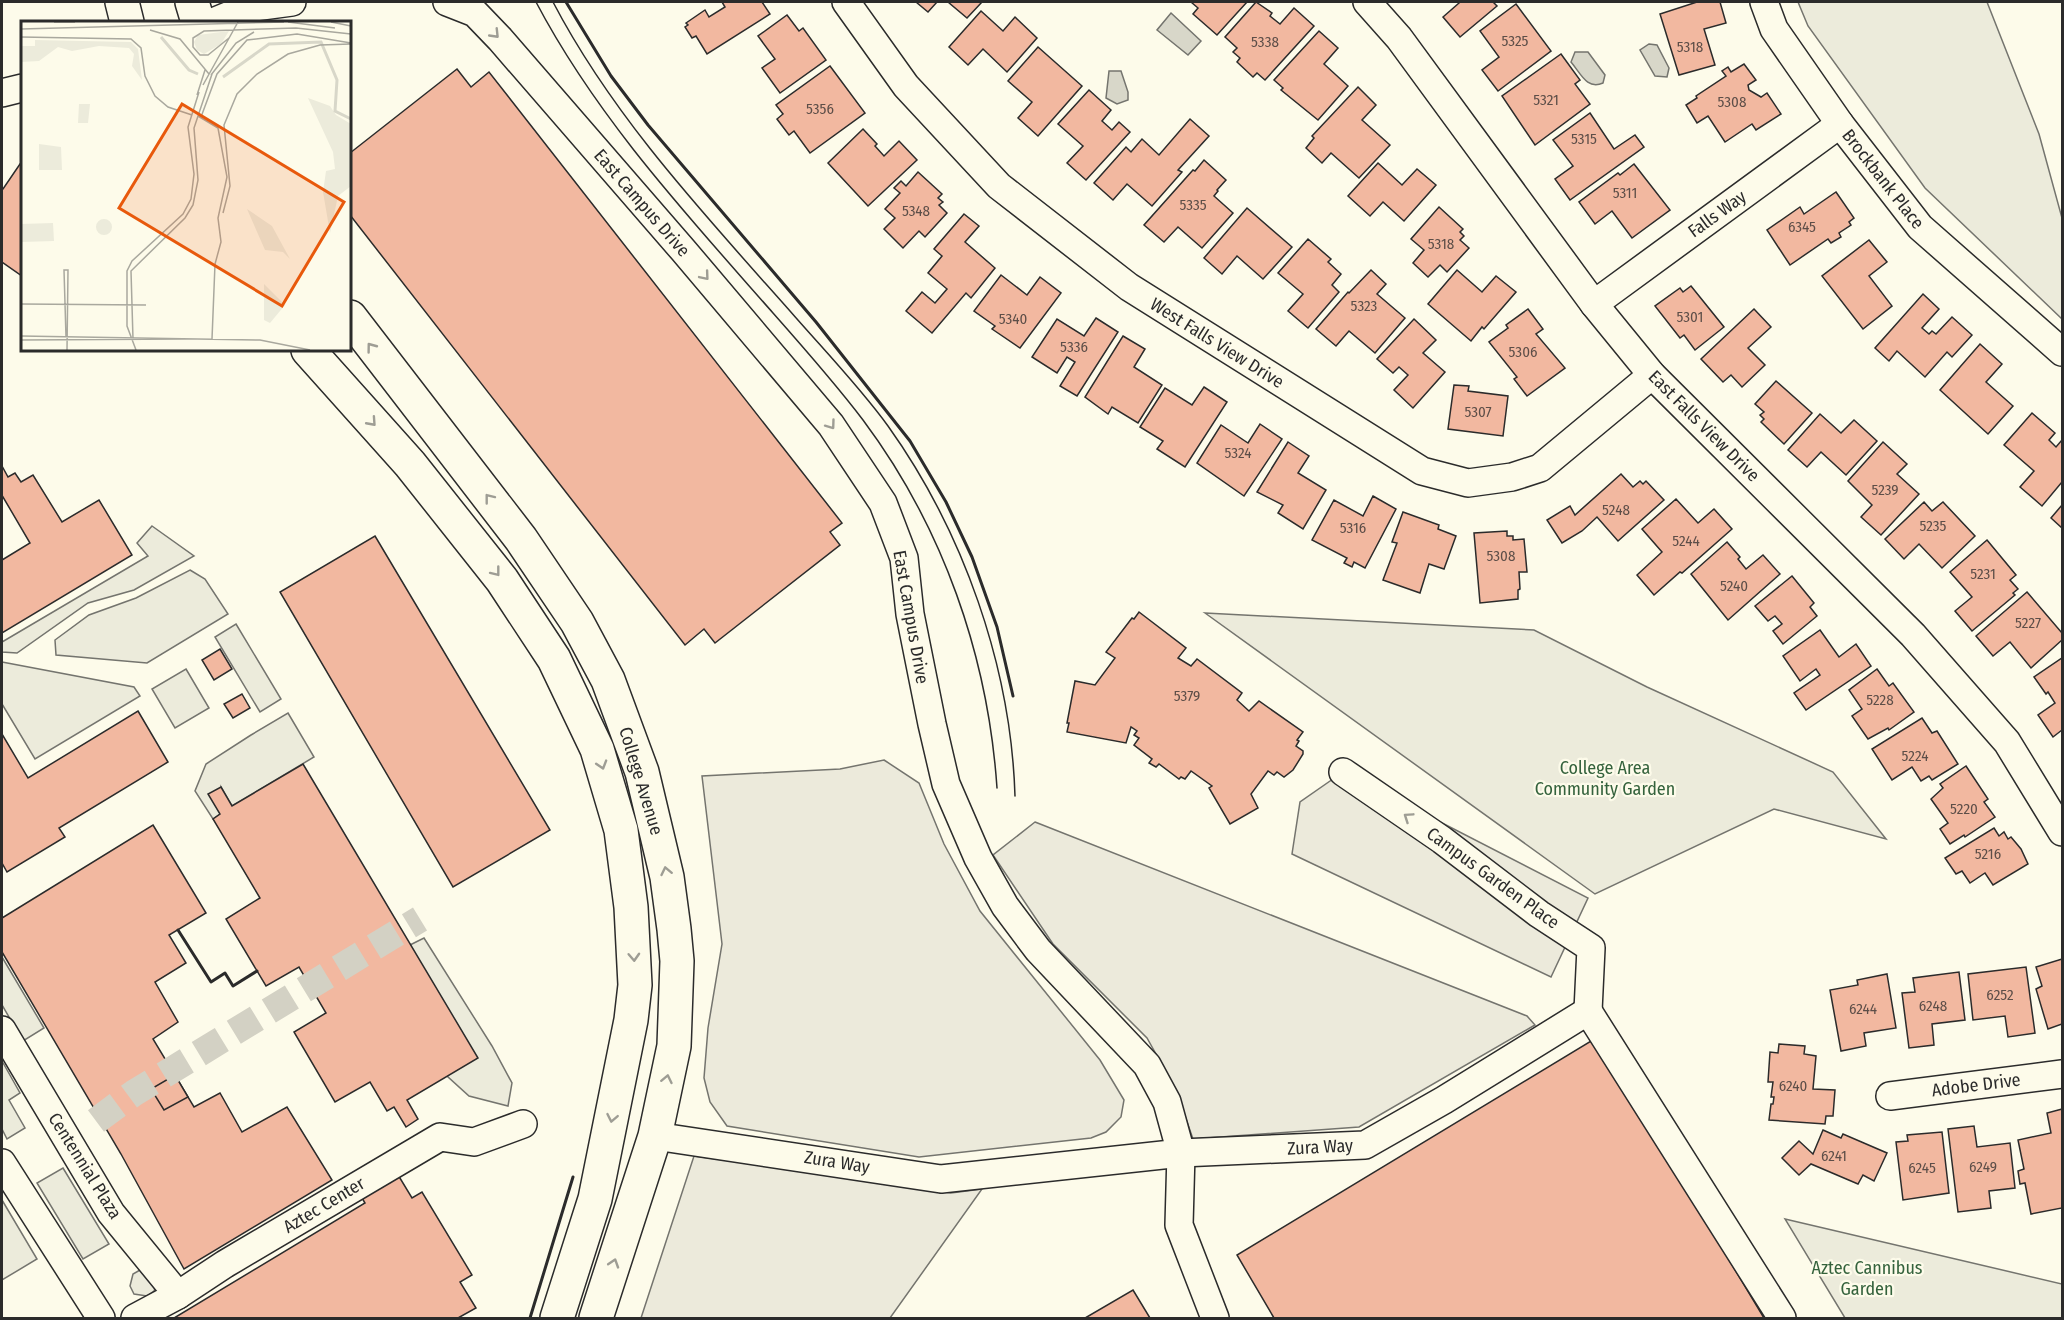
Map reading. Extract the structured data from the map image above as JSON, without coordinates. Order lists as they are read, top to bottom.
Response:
{
  "streets": {
    "main road": ["College Avenue"],
    "street": [
      "Brockbank Place",
      "East Campus Drive",
      "Falls Way",
      "West Falls View Drive",
      "East Falls View Drive",
      "Campus Garden Place",
      "Adobe Drive",
      "Zura Way",
      "Centennial Plaza",
      "Aztec Center"
    ]
  },
  "crossings": [
    ["Brockbank Place", "Falls Way"],
    ["East Campus Drive", "Zura Way"],
    ["Falls Way", "East Falls View Drive"],
    ["West Falls View Drive", "East Falls View Drive"],
    ["College Avenue", "Zura Way"],
    ["Campus Garden Place", "Zura Way"],
    ["Centennial Plaza", "Aztec Center"]
  ],
  "one_way": ["East Campus Drive", "Campus Garden Place"],
  "parks": ["College Area Community Garden", "Aztec Cannibus Garden"],
  "house_numbers": [
    "5325",
    "5338",
    "5318",
    "5321",
    "5308",
    "5356",
    "5315",
    "5311",
    "5335",
    "5348",
    "6345",
    "5318",
    "5323",
    "5301",
    "5340",
    "5336",
    "5306",
    "5307",
    "5324",
    "5239",
    "5248",
    "5235",
    "5316",
    "5244",
    "5308",
    "5231",
    "5240",
    "5227",
    "5379",
    "5228",
    "5224",
    "5220",
    "5216",
    "6252",
    "6248",
    "6244",
    "6240",
    "6241",
    "6249",
    "6245"
  ]
}
